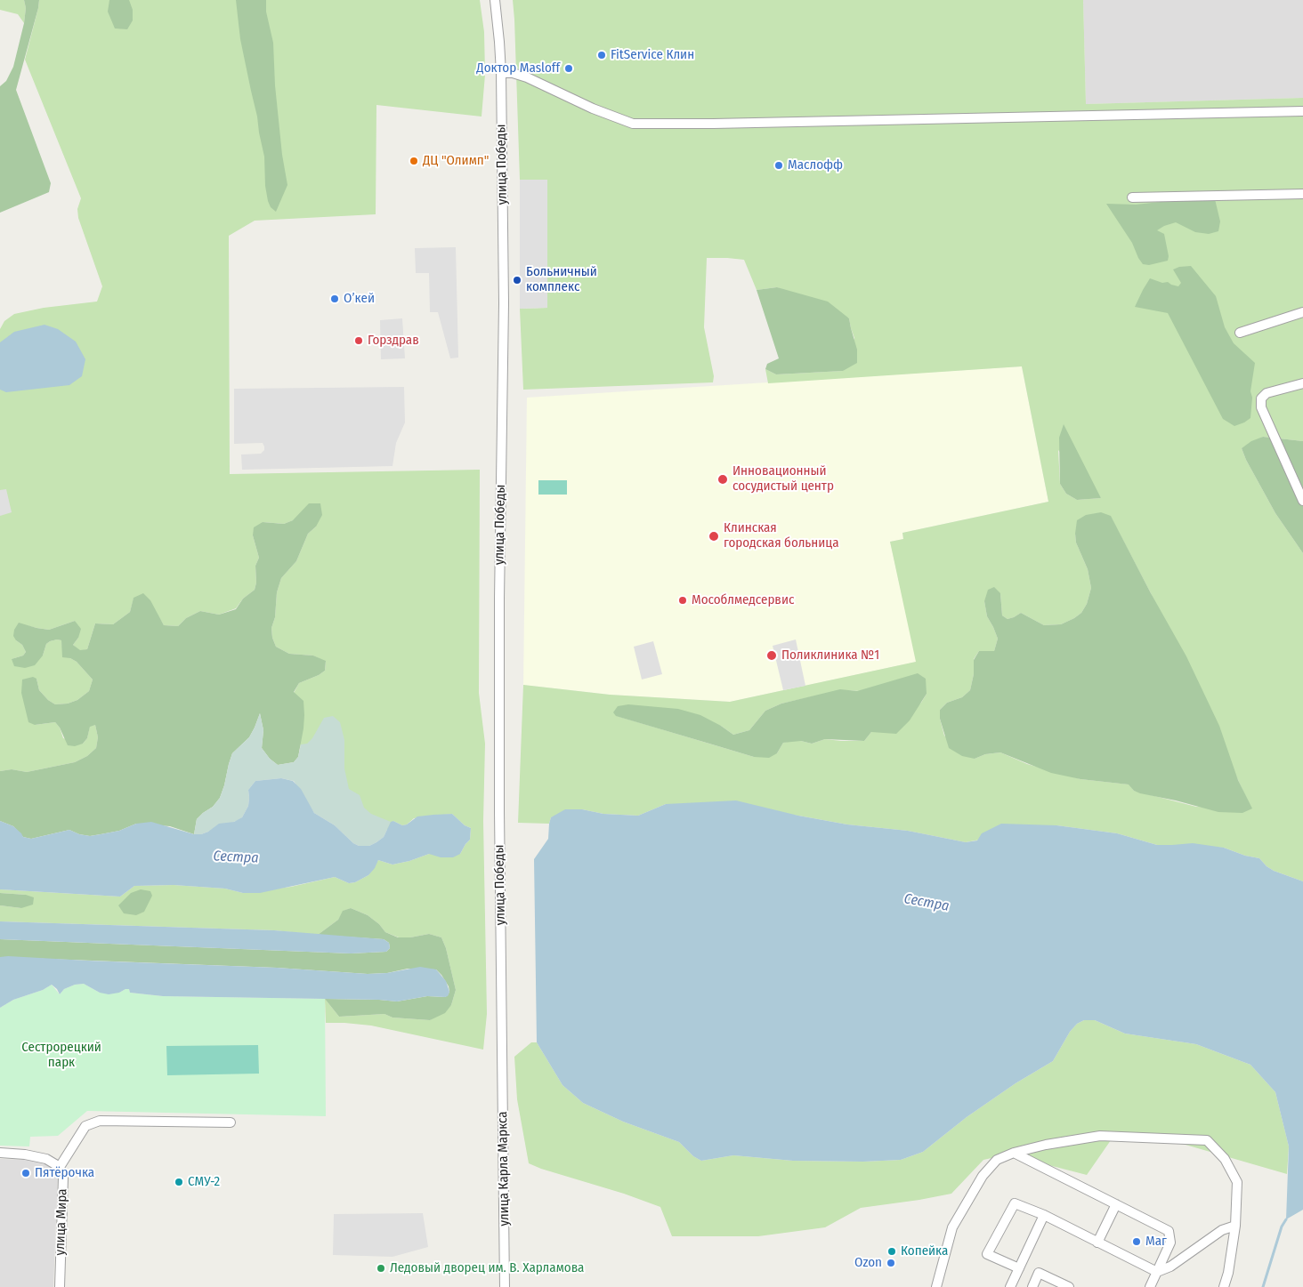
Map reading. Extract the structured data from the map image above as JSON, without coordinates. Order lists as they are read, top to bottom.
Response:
{
  "streets": {
    "street": ["улица Победы", "улица Карла Маркса", "улица Мира"]
  },
  "crossings": [
    ["улица Победы", "улица Карла Маркса"]
  ],
  "water": ["Сестра"],
  "parks": ["Сестрорецкий парк"],
  "places": [
    "FitService Клин",
    "Доктор Masloff",
    "ДЦ \"Олимп\"",
    "Маслофф",
    "Больничный комплекс",
    "О’кей",
    "Горздрав",
    "Инновационный сосудистый центр",
    "Клинская городская больница",
    "Мособлмедсервис",
    "Поликлиника №1",
    "Пятёрочка",
    "СМУ-2",
    "Маг",
    "Копейка",
    "Ozon",
    "Ледовый дворец им. В. Харламова"
  ]
}
